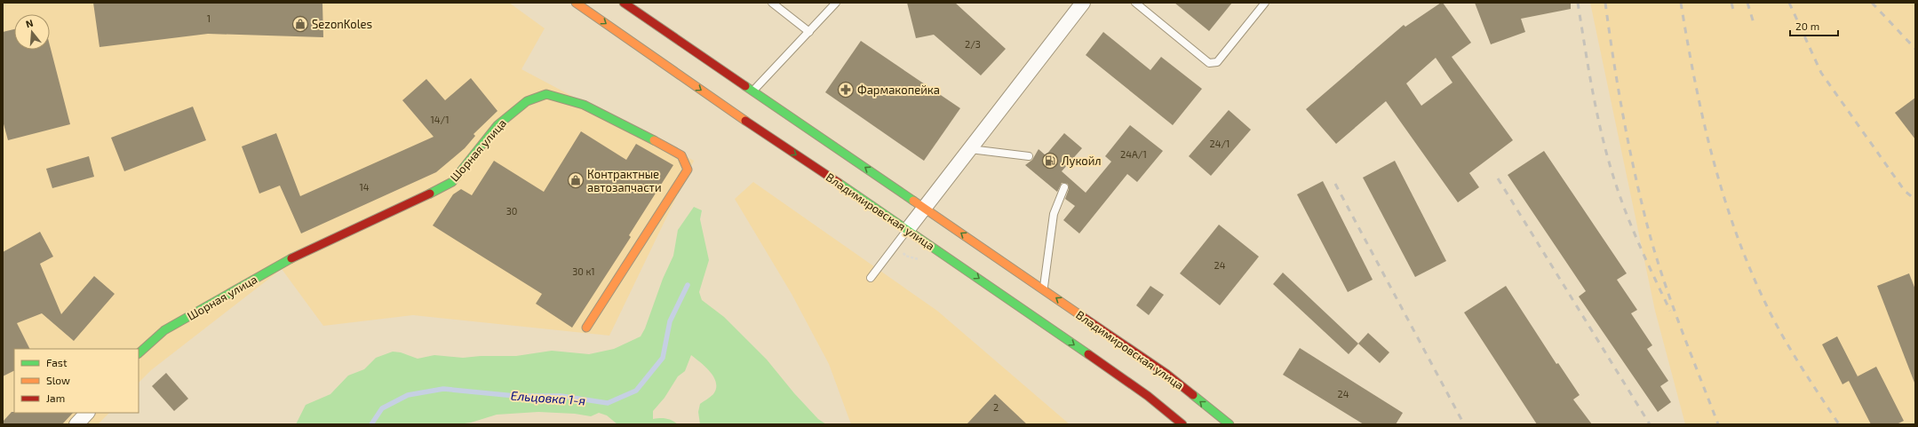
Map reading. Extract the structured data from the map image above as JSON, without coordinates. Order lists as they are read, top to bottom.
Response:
{
  "streets": {
    "main road": ["Шорная улица", "Владимировская улица"]
  },
  "water": ["Ельцовка 1-я"],
  "places": {
    "shop": ["SezonKoles", "Контрактные автозапчасти"],
    "pharmacy": ["Фармакопейка"],
    "fuel station": ["Лукойл"]
  },
  "house_numbers": [
    "1",
    "2/3",
    "14/1",
    "24/1",
    "24А/1",
    "14",
    "30",
    "24",
    "30 к1",
    "24",
    "2"
  ],
  "legend": ["Fast", "Slow", "Jam"],
  "scale_bar": "20 m",
  "north": "top"
}
